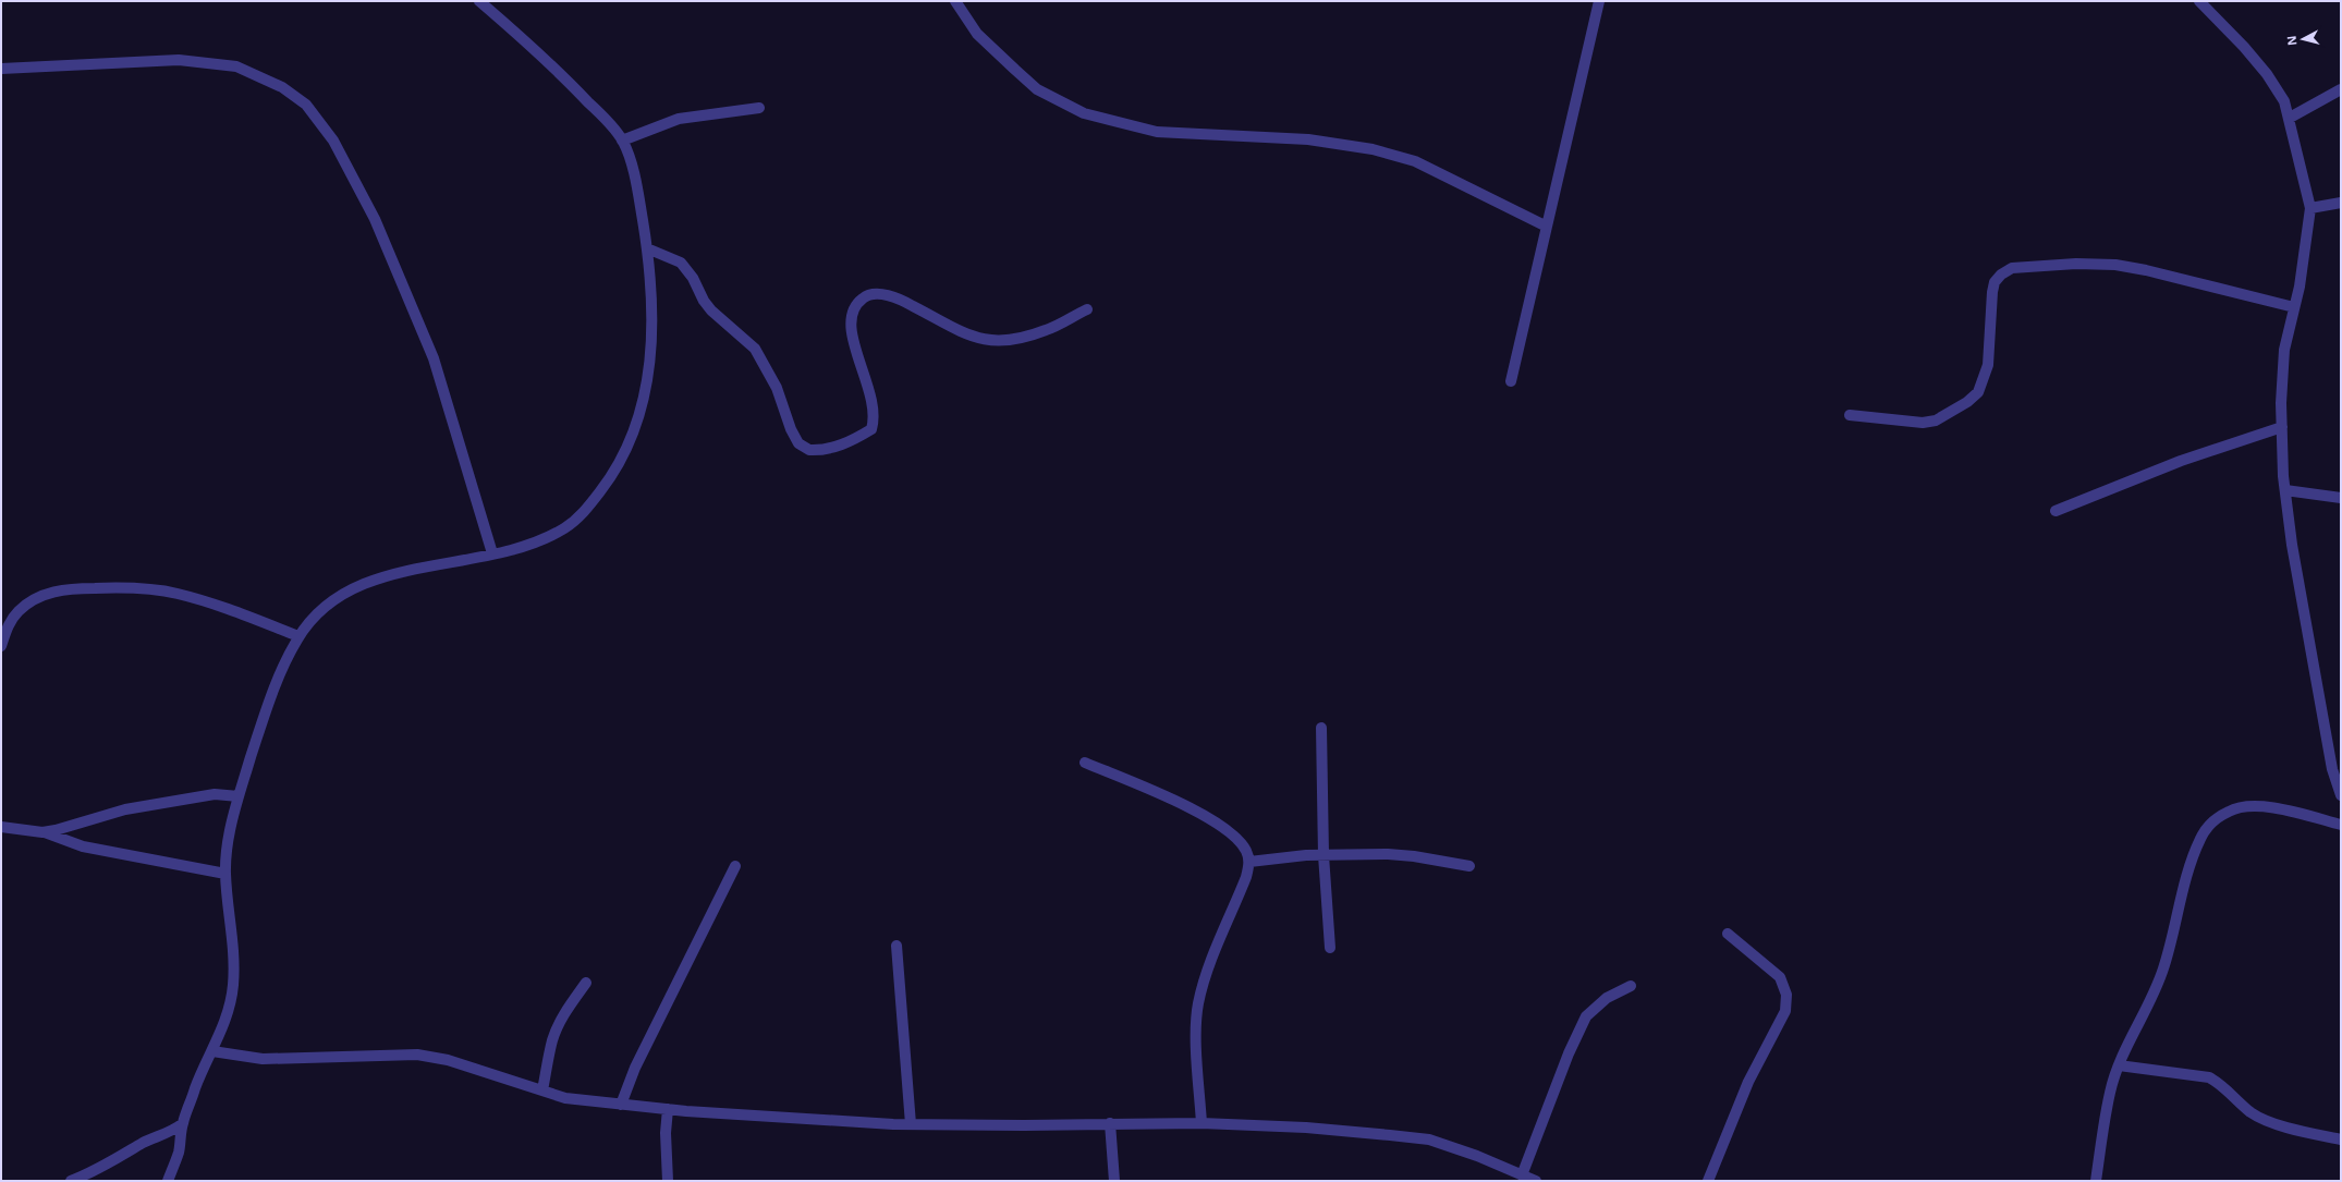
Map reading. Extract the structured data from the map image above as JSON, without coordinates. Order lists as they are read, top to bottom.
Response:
{
  "north": "left"
}
